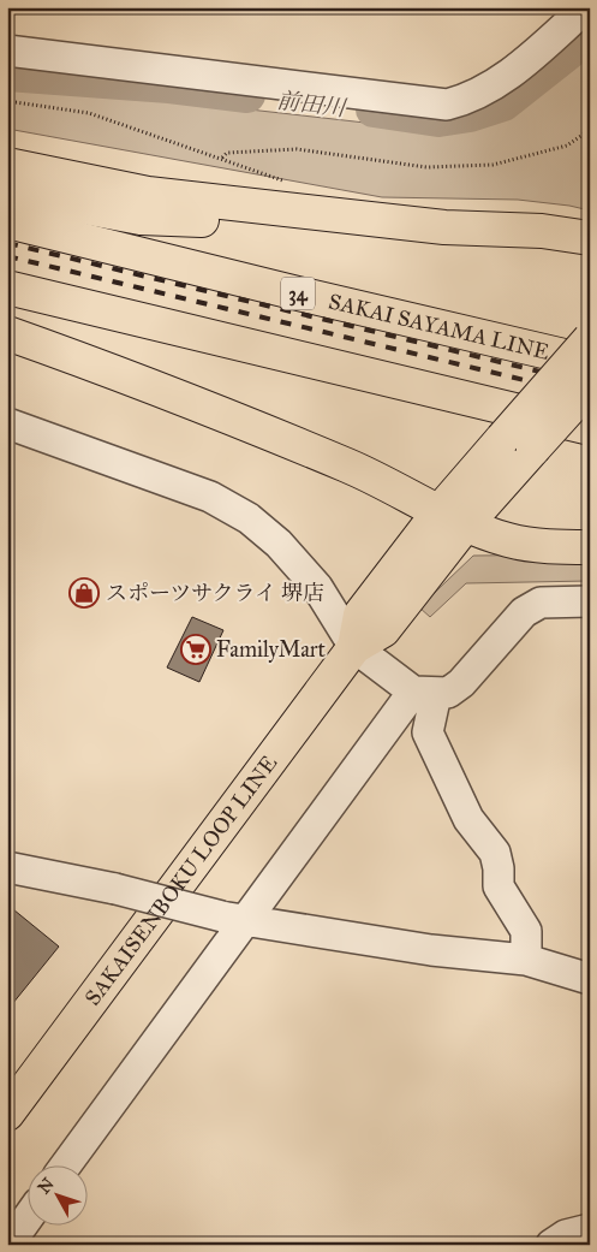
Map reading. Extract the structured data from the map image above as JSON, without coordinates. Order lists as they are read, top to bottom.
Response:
{
  "streets": {
    "main road": ["34", "SAKAI SAYAMA LINE", "SAKAISENBOKU LOOP LINE"]
  },
  "water": ["前田川"],
  "places": {
    "shop": ["スポーツサクライ 堺店"],
    "supermarket": ["FamilyMart"]
  },
  "north": "top left"
}
